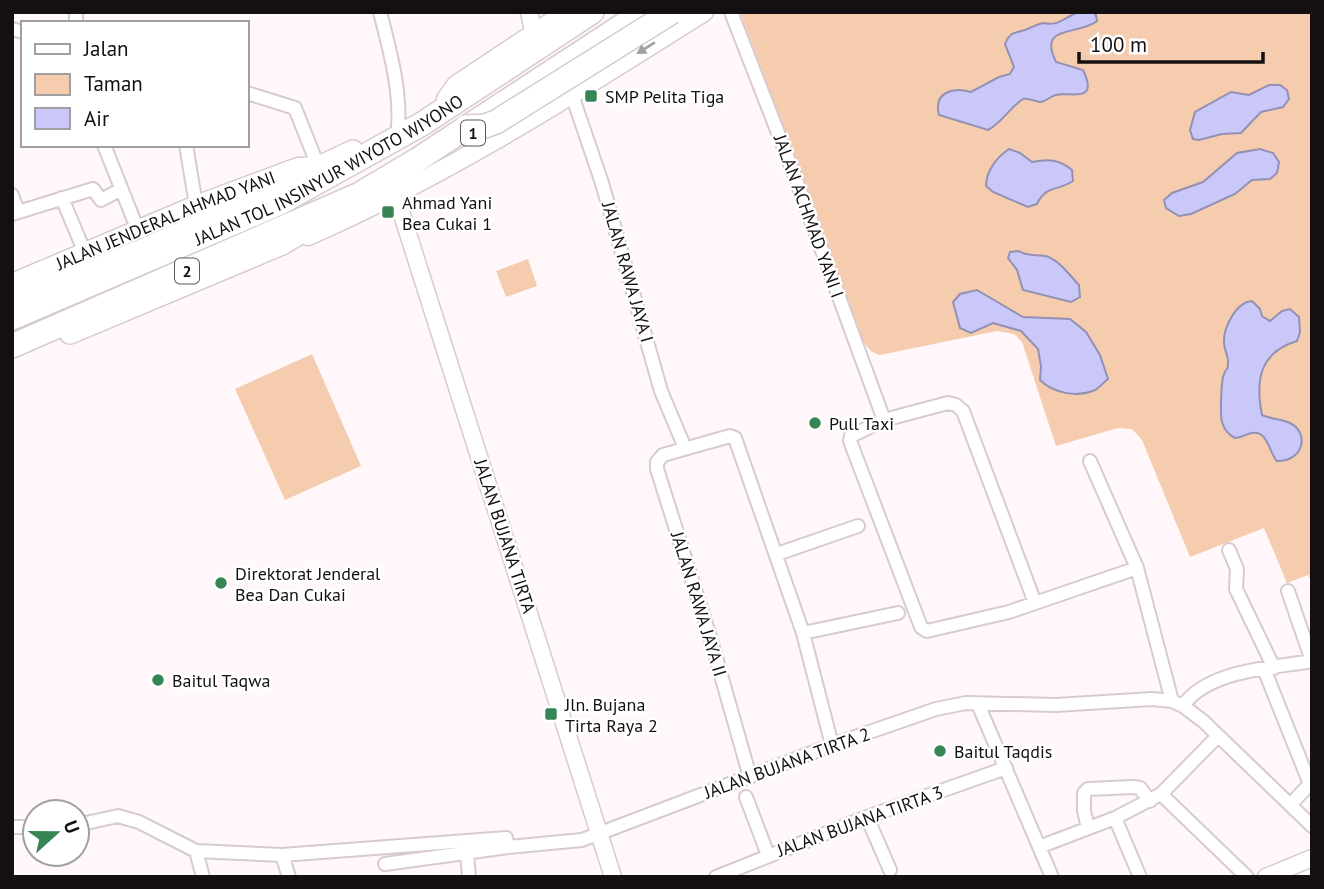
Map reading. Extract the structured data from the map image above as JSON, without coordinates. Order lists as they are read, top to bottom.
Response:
{
  "streets": {
    "highway": [
      "1",
      "JALAN TOL INSINYUR WIYOTO WIYONO",
      "JALAN JENDERAL AHMAD YANI",
      "2"
    ],
    "street": [
      "JALAN ACHMAD YANI I",
      "JALAN RAWA JAYA I",
      "JALAN BUJANA TIRTA",
      "JALAN RAWA JAYA II",
      "JALAN BUJANA TIRTA 2",
      "JALAN BUJANA TIRTA 3"
    ]
  },
  "crossings": [
    ["1", "JALAN RAWA JAYA I"],
    ["1", "JALAN BUJANA TIRTA"],
    ["JALAN RAWA JAYA I", "JALAN RAWA JAYA II"],
    ["JALAN BUJANA TIRTA", "JALAN BUJANA TIRTA 2"],
    ["JALAN RAWA JAYA II", "JALAN BUJANA TIRTA 2"]
  ],
  "places": {
    "transit": ["SMP Pelita Tiga", "Ahmad Yani Bea Cukai 1", "Jln. Bujana Tirta Raya 2"],
    "other": [
      "Pull Taxi",
      "Direktorat Jenderal Bea Dan Cukai",
      "Baitul Taqwa",
      "Baitul Taqdis"
    ]
  },
  "legend": ["Jalan", "Taman", "Air"],
  "scale_bar": "100 m",
  "north": "right"
}
